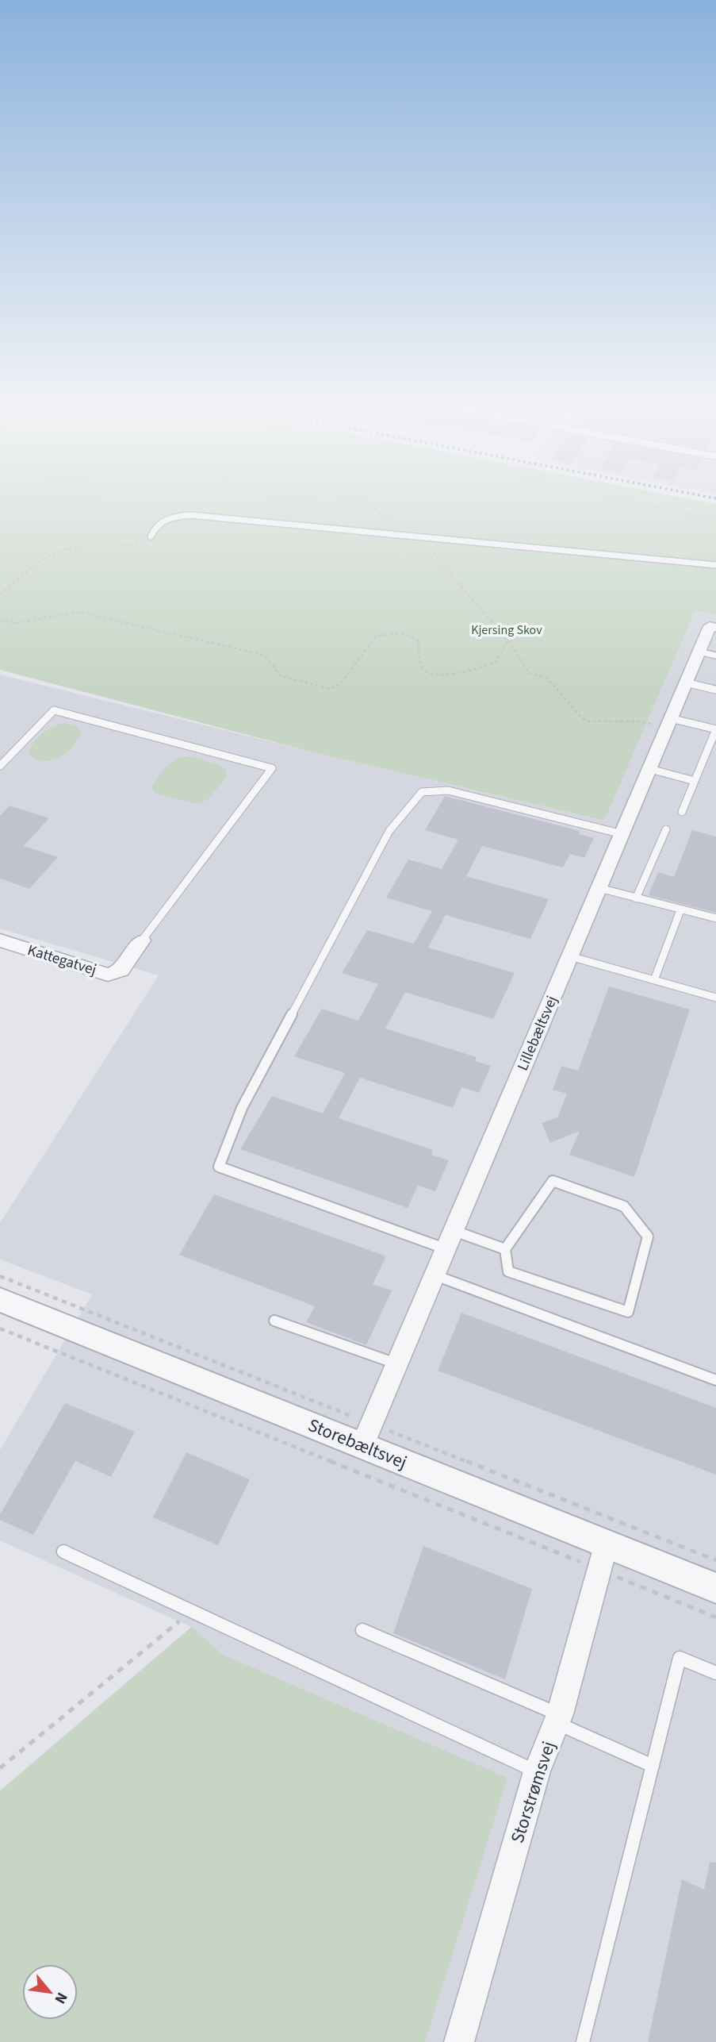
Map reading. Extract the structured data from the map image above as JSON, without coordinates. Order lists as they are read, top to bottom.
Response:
{
  "streets": {
    "street": [
      "Kattegatvej",
      "Lillebæltsvej",
      "Storebæltsvej",
      "Storstrømsvej"
    ]
  },
  "crossings": [
    ["Lillebæltsvej", "Storebæltsvej"],
    ["Storebæltsvej", "Storstrømsvej"]
  ],
  "parks": ["Kjersing Skov"],
  "north": "bottom right"
}
